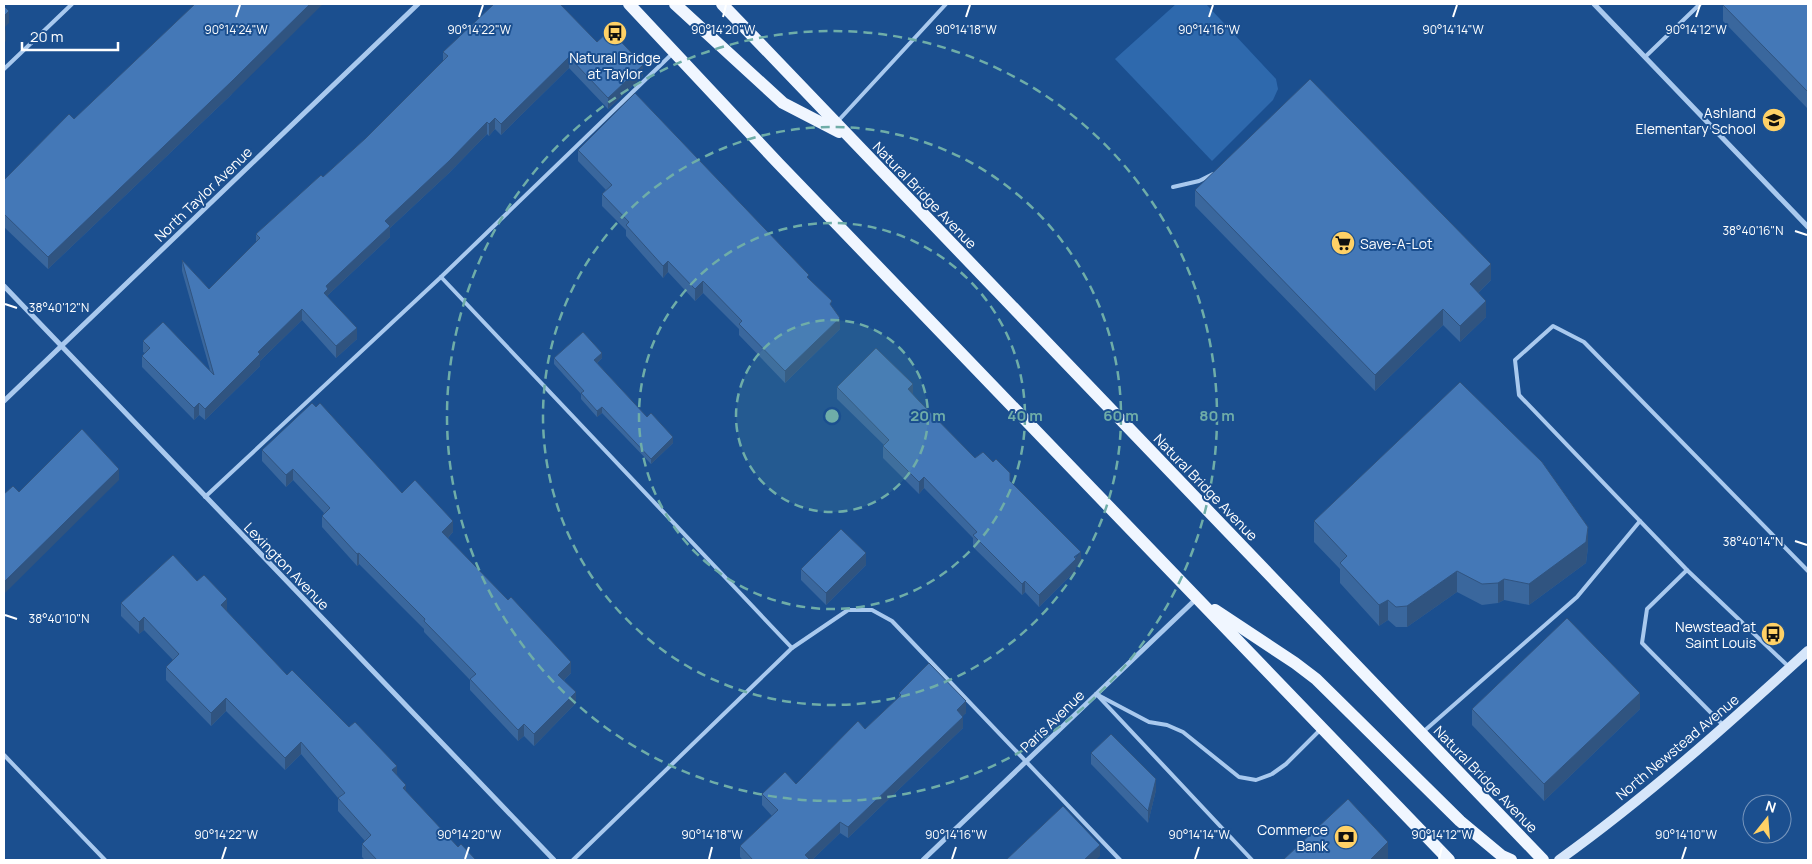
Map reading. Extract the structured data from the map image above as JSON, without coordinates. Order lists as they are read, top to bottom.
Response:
{
  "streets": {
    "main road": ["Natural Bridge Avenue"],
    "street": [
      "North Taylor Avenue",
      "Lexington Avenue",
      "Paris Avenue",
      "North Newstead Avenue"
    ]
  },
  "crossings": [
    ["North Taylor Avenue", "Lexington Avenue"]
  ],
  "places": {
    "bus stop": ["Natural Bridge at Taylor", "Newstead at Saint Louis"],
    "school or university": ["Ashland Elementary School"],
    "supermarket": ["Save-A-Lot"],
    "bank": ["Commerce Bank"]
  },
  "scale_bar": "20 m",
  "north": "top",
  "coordinates": [
    "90°14'24\"W",
    "90°14'22\"W",
    "90°14'20\"W",
    "90°14'18\"W",
    "90°14'16\"W",
    "90°14'14\"W",
    "90°14'12\"W",
    "38°40'16\"N",
    "38°40'12\"N",
    "38°40'14\"N",
    "38°40'10\"N",
    "90°14'10\"W"
  ],
  "rings": [
    "20 m",
    "40 m",
    "60 m",
    "80 m"
  ]
}
